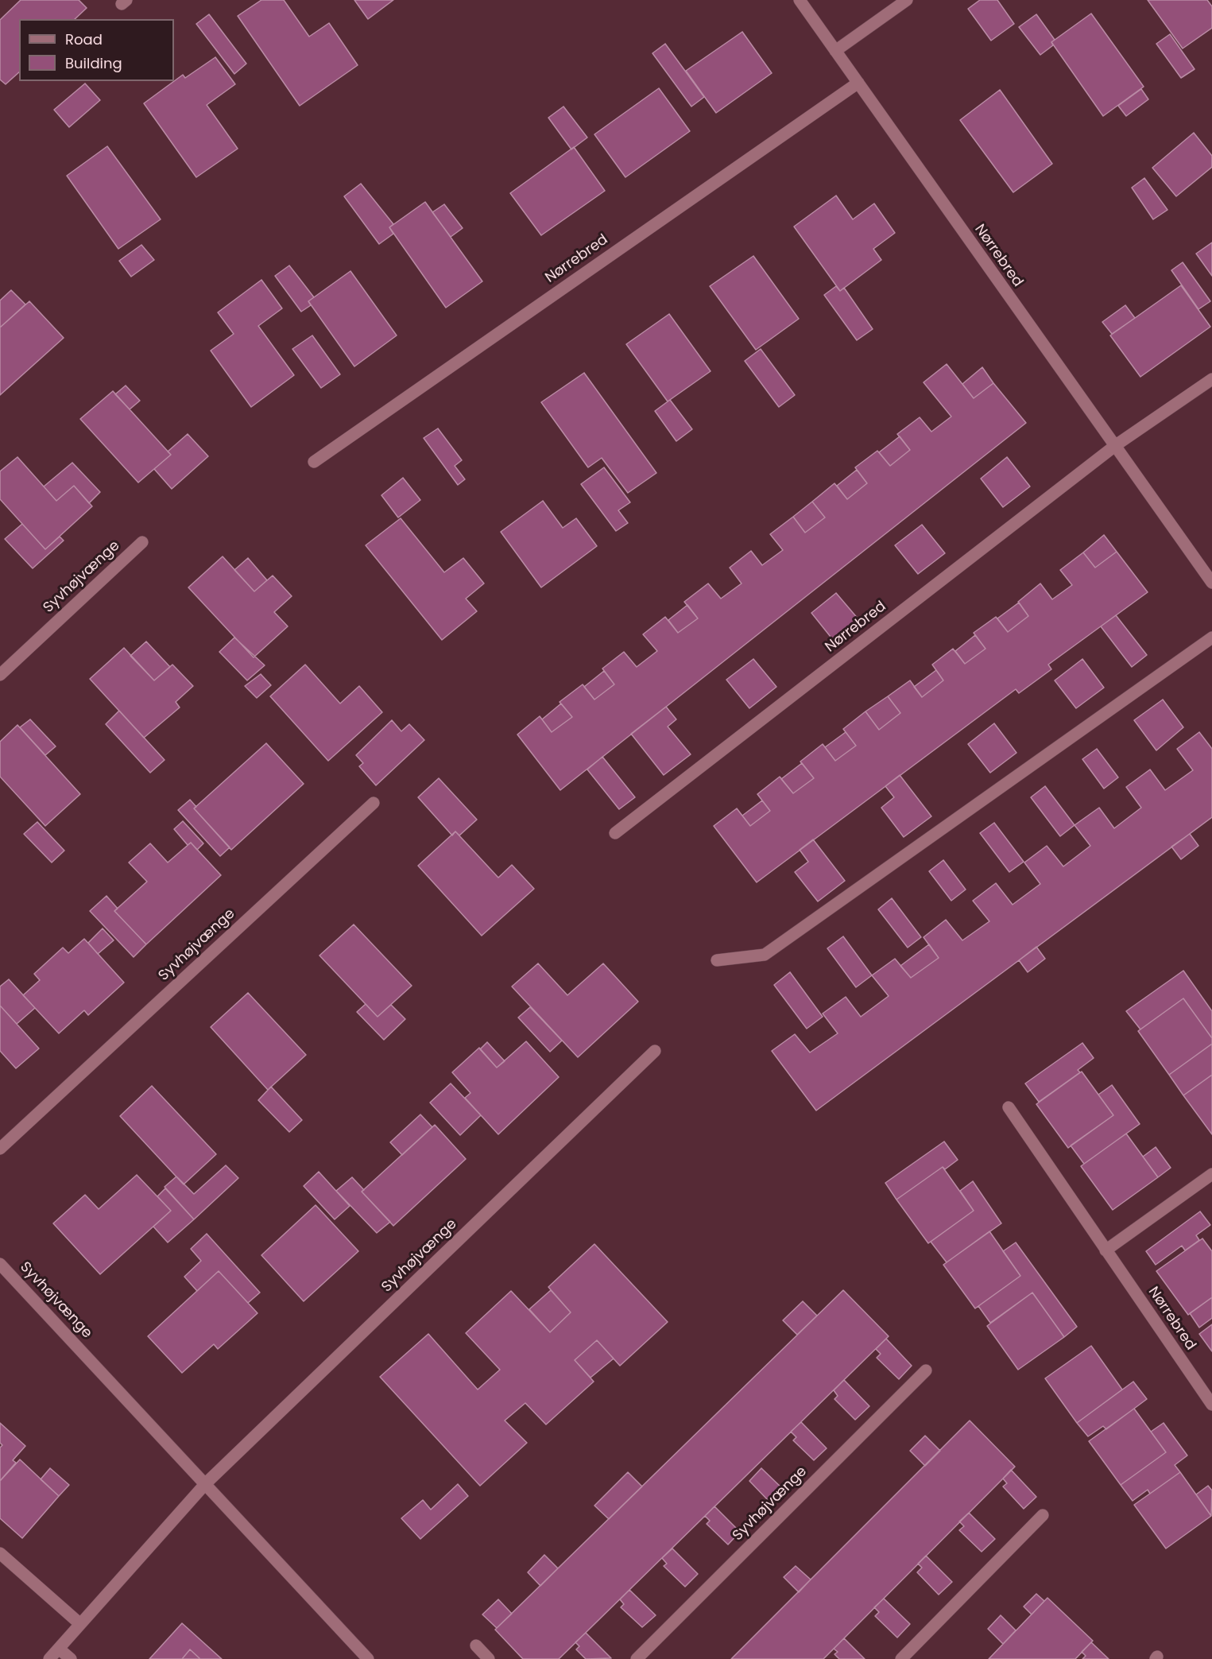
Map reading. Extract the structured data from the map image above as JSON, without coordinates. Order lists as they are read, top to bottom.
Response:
{
  "streets": {
    "street": ["Nørrebred", "Syvhøjvænge"]
  },
  "legend": ["Road", "Building"]
}
